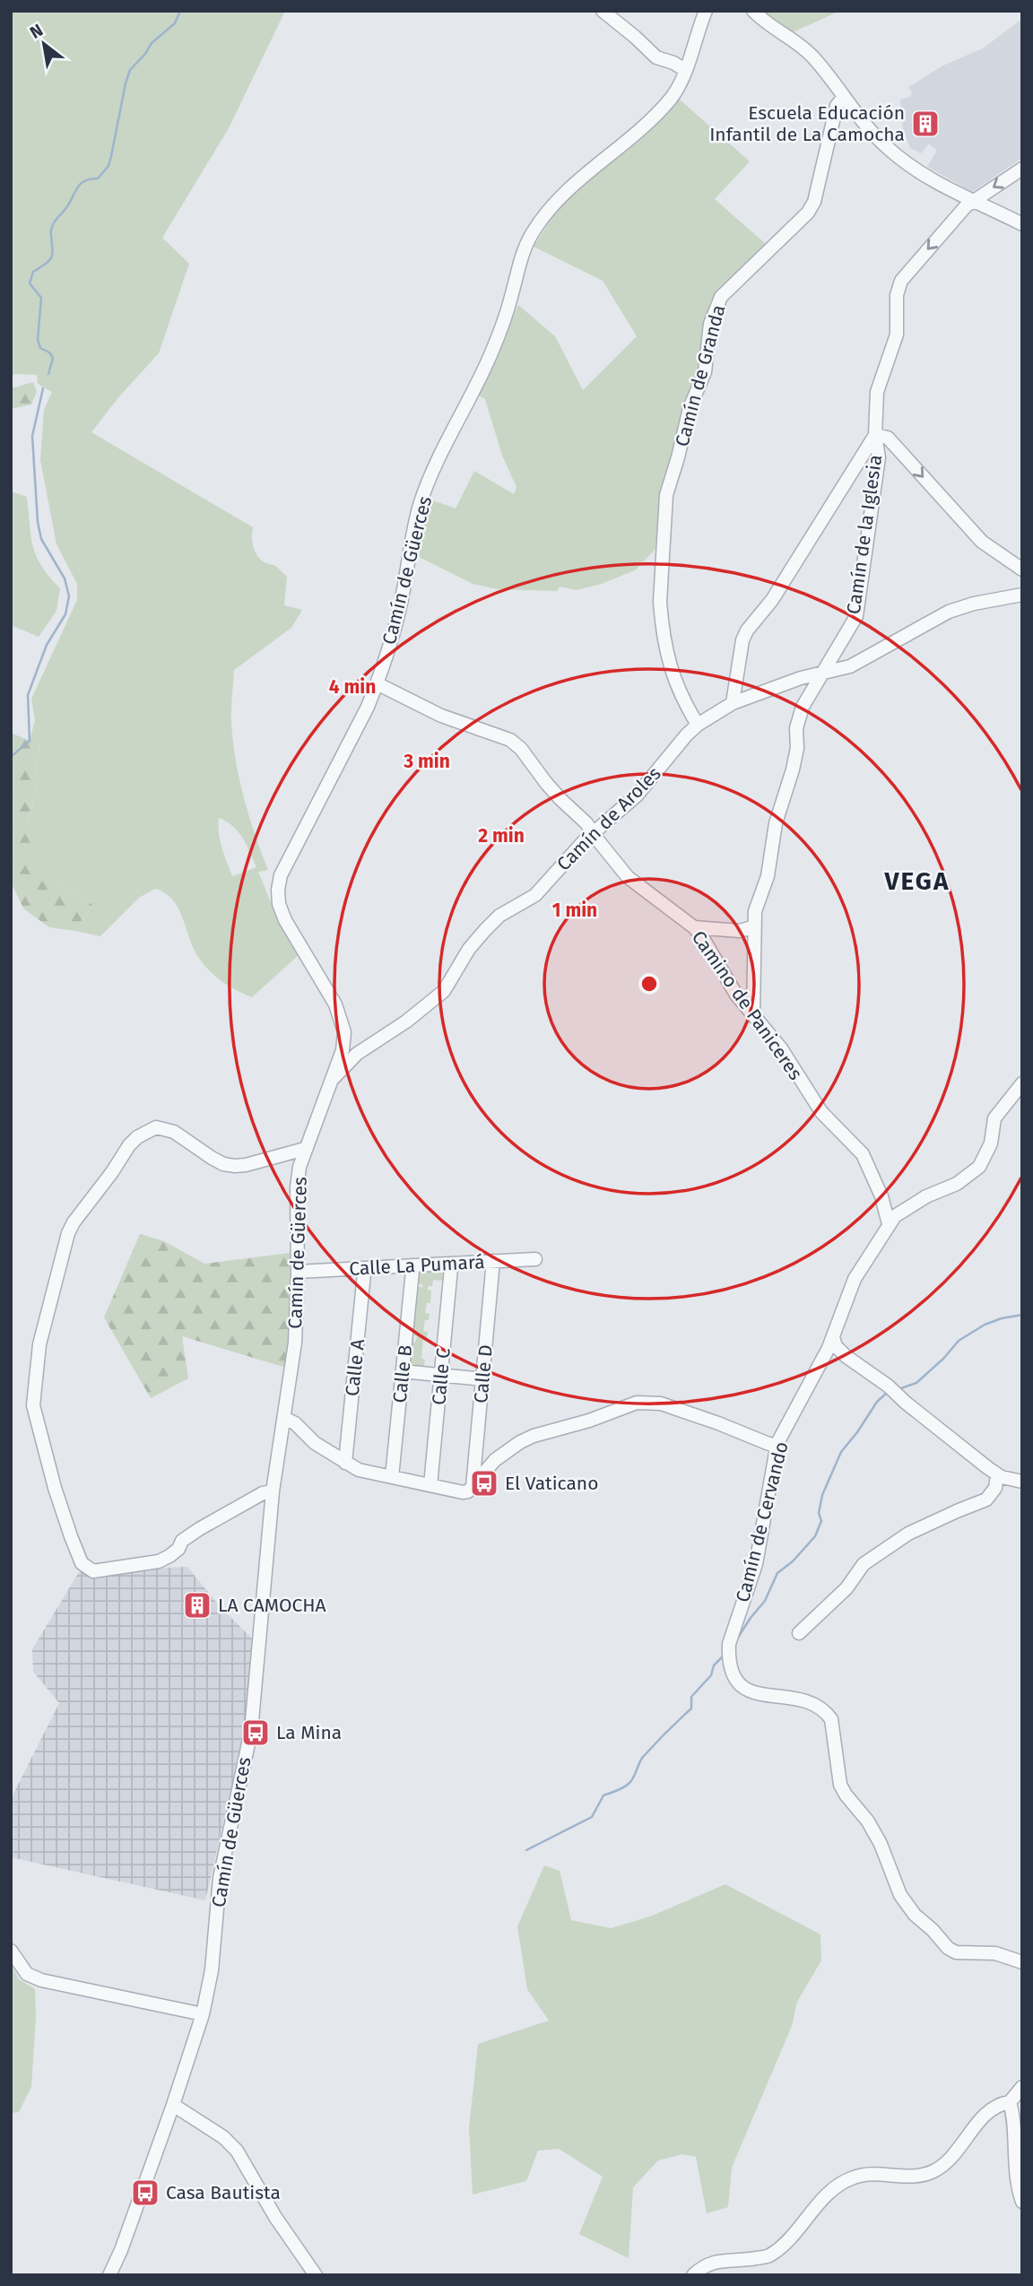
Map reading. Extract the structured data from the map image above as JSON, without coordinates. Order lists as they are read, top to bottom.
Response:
{
  "streets": {
    "street": [
      "Camín de Granda",
      "Camín de la Iglesia",
      "Camín de Güerces",
      "Camín de Aroles",
      "Camino de Paniceres",
      "Calle La Pumará",
      "Calle A",
      "Calle B",
      "Calle D",
      "Calle C",
      "Camín de Cervando"
    ]
  },
  "crossings": [
    ["Camín de Granda", "Camín de Aroles"],
    ["Camín de la Iglesia", "Camín de Aroles"],
    ["Camín de la Iglesia", "Camino de Paniceres"],
    ["Camín de Güerces", "Camín de Aroles"],
    ["Camín de Güerces", "Camino de Paniceres"],
    ["Camín de Güerces", "Calle La Pumará"],
    ["Camín de Aroles", "Camino de Paniceres"],
    ["Calle La Pumará", "Calle D"]
  ],
  "districts": ["VEGA"],
  "places": {
    "building": ["Escuela Educación Infantil de La Camocha", "LA CAMOCHA"],
    "bus stop": ["El Vaticano", "La Mina", "Casa Bautista"]
  },
  "north": "top left",
  "rings": [
    "4 min",
    "3 min",
    "2 min",
    "1 min"
  ]
}
